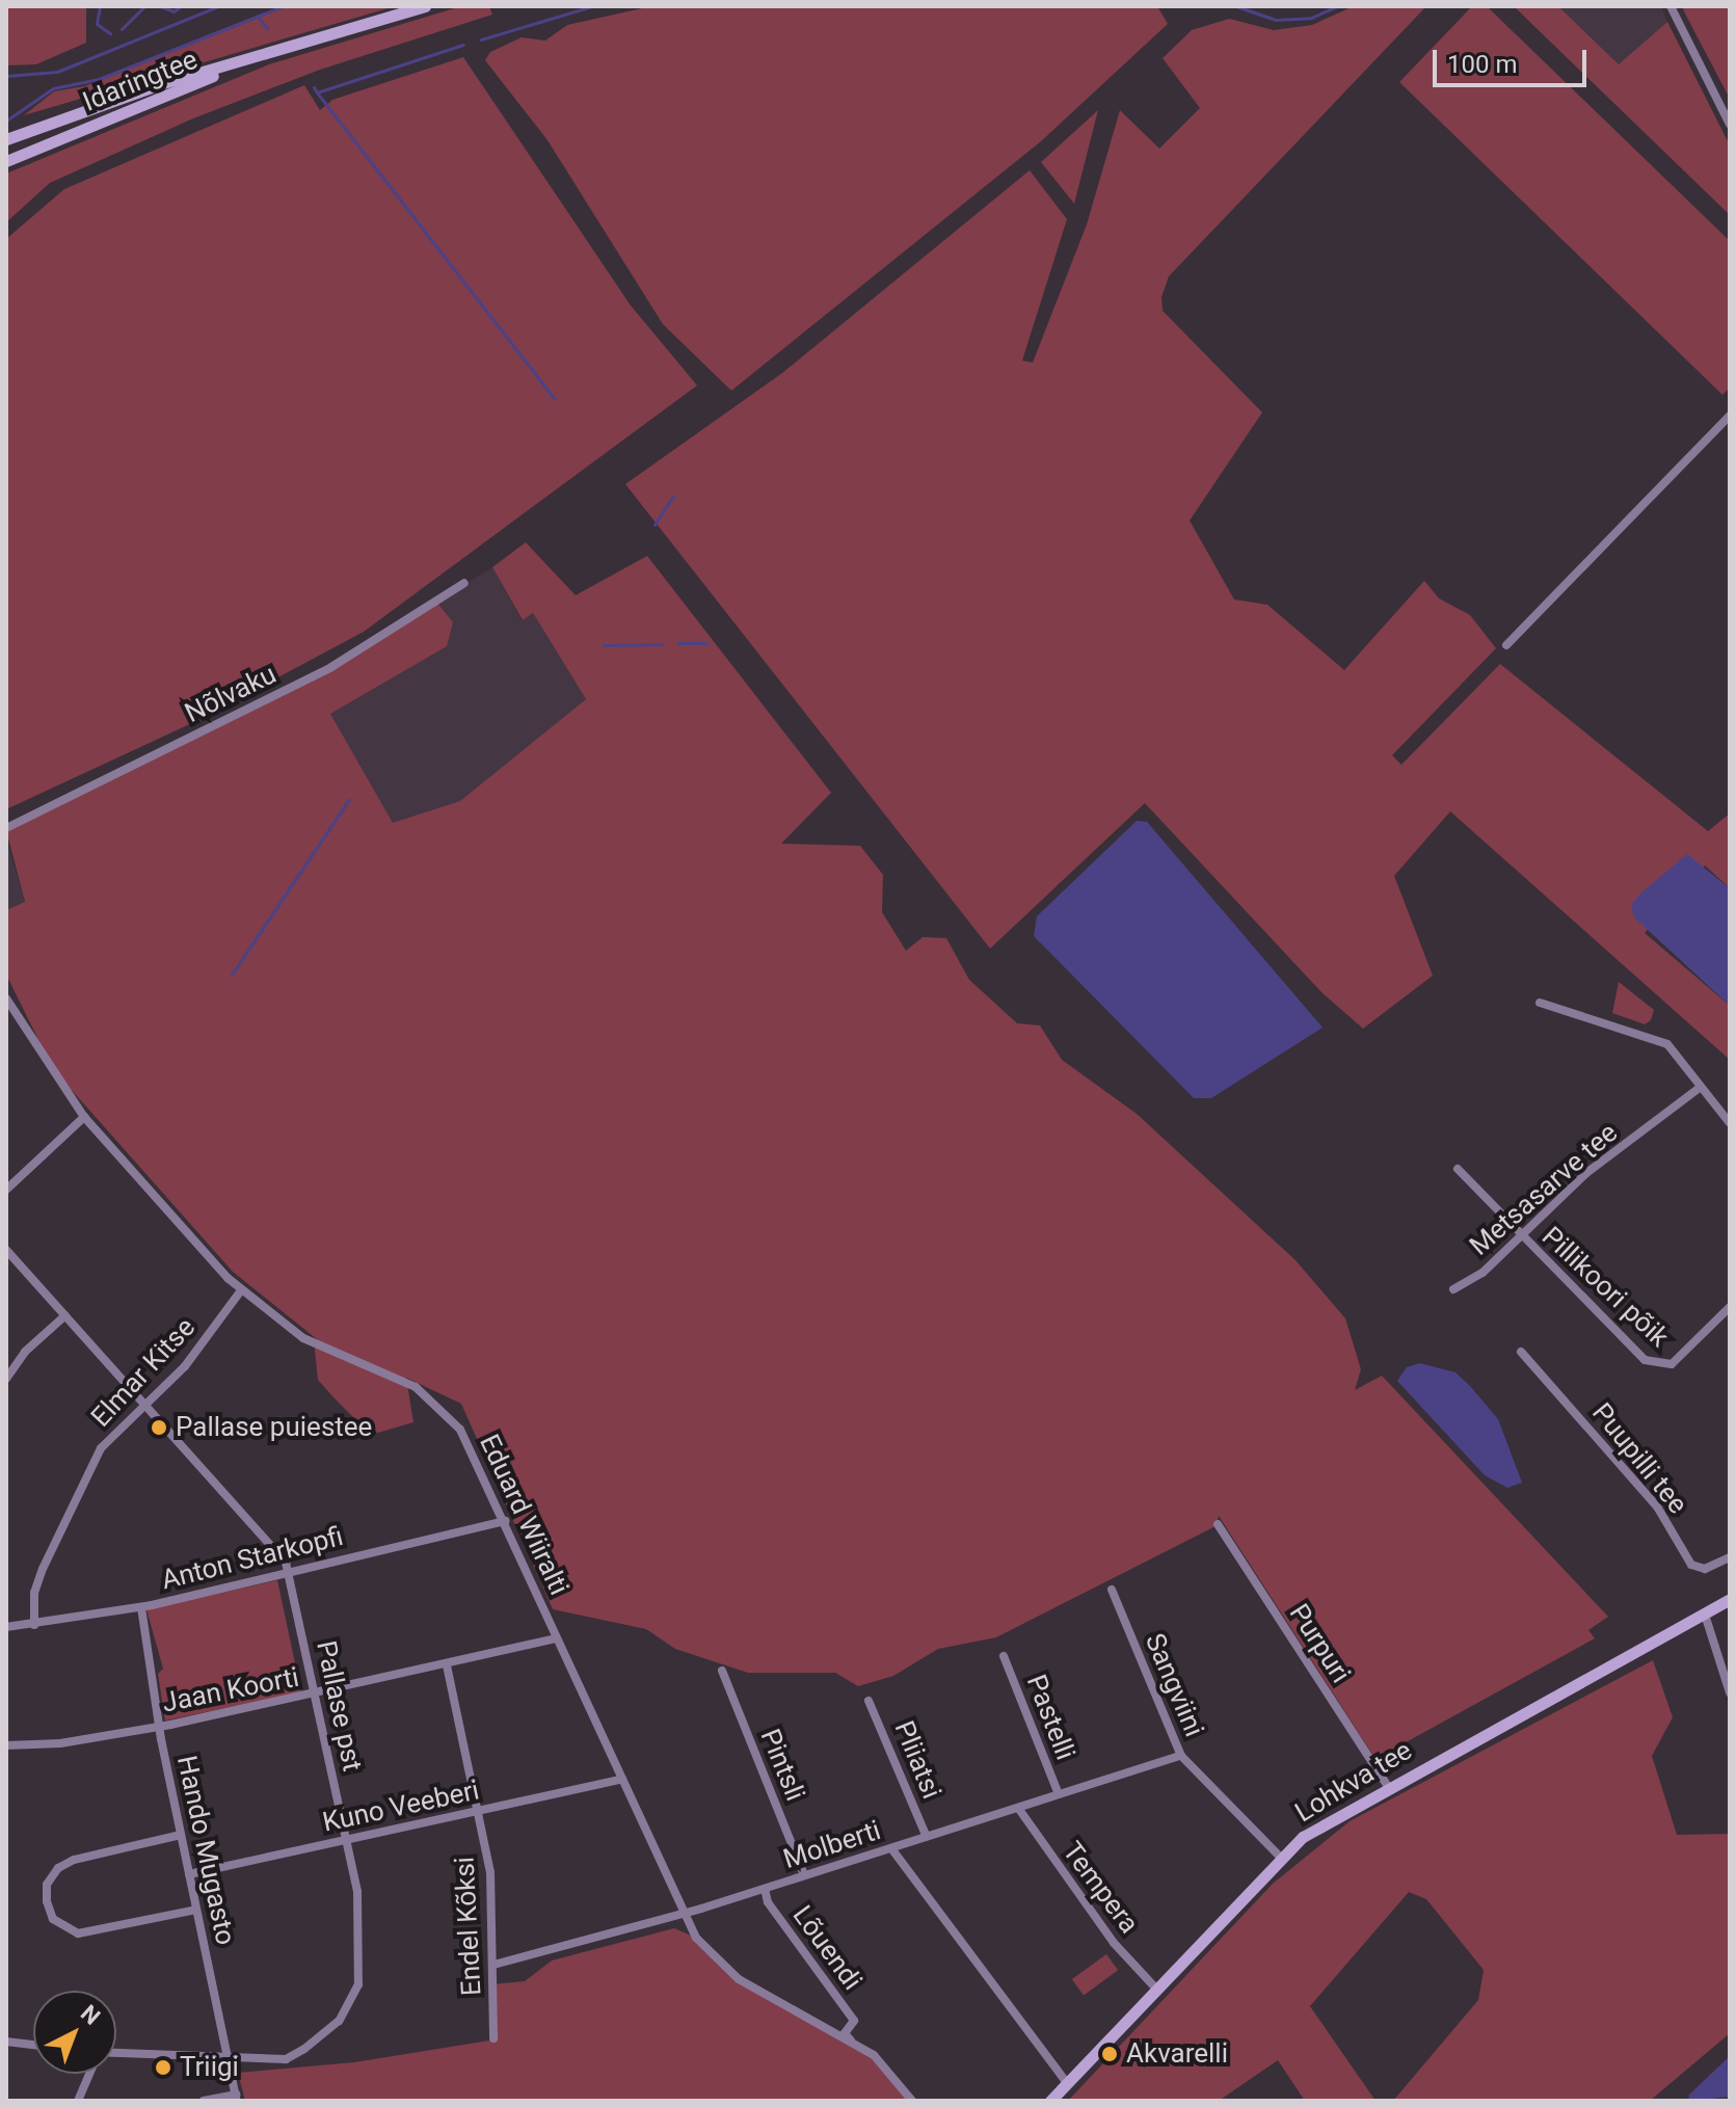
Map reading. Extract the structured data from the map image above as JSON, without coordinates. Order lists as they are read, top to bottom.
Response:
{
  "streets": {
    "street": [
      "Idaringtee",
      "Nõlvaku",
      "Metsasarve tee",
      "Pillikoori põik",
      "Elmar Kitse",
      "Puupilli tee",
      "Eduard Wiiralti",
      "Anton Starkopfi",
      "Purpuri",
      "Sangviini",
      "Jaan Koorti",
      "Pallase pst",
      "Pastelli",
      "Pliiatsi",
      "Pintsli",
      "Lohkva tee",
      "Kuno Veeberi",
      "Molberti",
      "Hando Mugasto",
      "Tempera",
      "Endel Kõksi",
      "Lõuendi"
    ]
  },
  "crossings": [
    ["Metsasarve tee", "Pillikoori põik"],
    ["Elmar Kitse", "Eduard Wiiralti"],
    ["Elmar Kitse", "Anton Starkopfi"],
    ["Elmar Kitse", "Pallase pst"],
    ["Eduard Wiiralti", "Anton Starkopfi"],
    ["Eduard Wiiralti", "Jaan Koorti"],
    ["Eduard Wiiralti", "Kuno Veeberi"],
    ["Eduard Wiiralti", "Molberti"],
    ["Eduard Wiiralti", "Lõuendi"],
    ["Anton Starkopfi", "Pallase pst"],
    ["Anton Starkopfi", "Hando Mugasto"],
    ["Purpuri", "Lohkva tee"],
    ["Sangviini", "Lohkva tee"],
    ["Sangviini", "Molberti"],
    ["Jaan Koorti", "Pallase pst"],
    ["Jaan Koorti", "Hando Mugasto"],
    ["Jaan Koorti", "Endel Kõksi"],
    ["Pallase pst", "Kuno Veeberi"],
    ["Pallase pst", "Hando Mugasto"],
    ["Pastelli", "Molberti"],
    ["Pliiatsi", "Molberti"],
    ["Pintsli", "Molberti"],
    ["Lohkva tee", "Tempera"],
    ["Kuno Veeberi", "Hando Mugasto"],
    ["Kuno Veeberi", "Endel Kõksi"],
    ["Molberti", "Tempera"],
    ["Molberti", "Endel Kõksi"],
    ["Molberti", "Lõuendi"]
  ],
  "places": ["Pallase puiestee", "Akvarelli", "Triigi"],
  "scale_bar": "100 m",
  "north": "top right"
}
